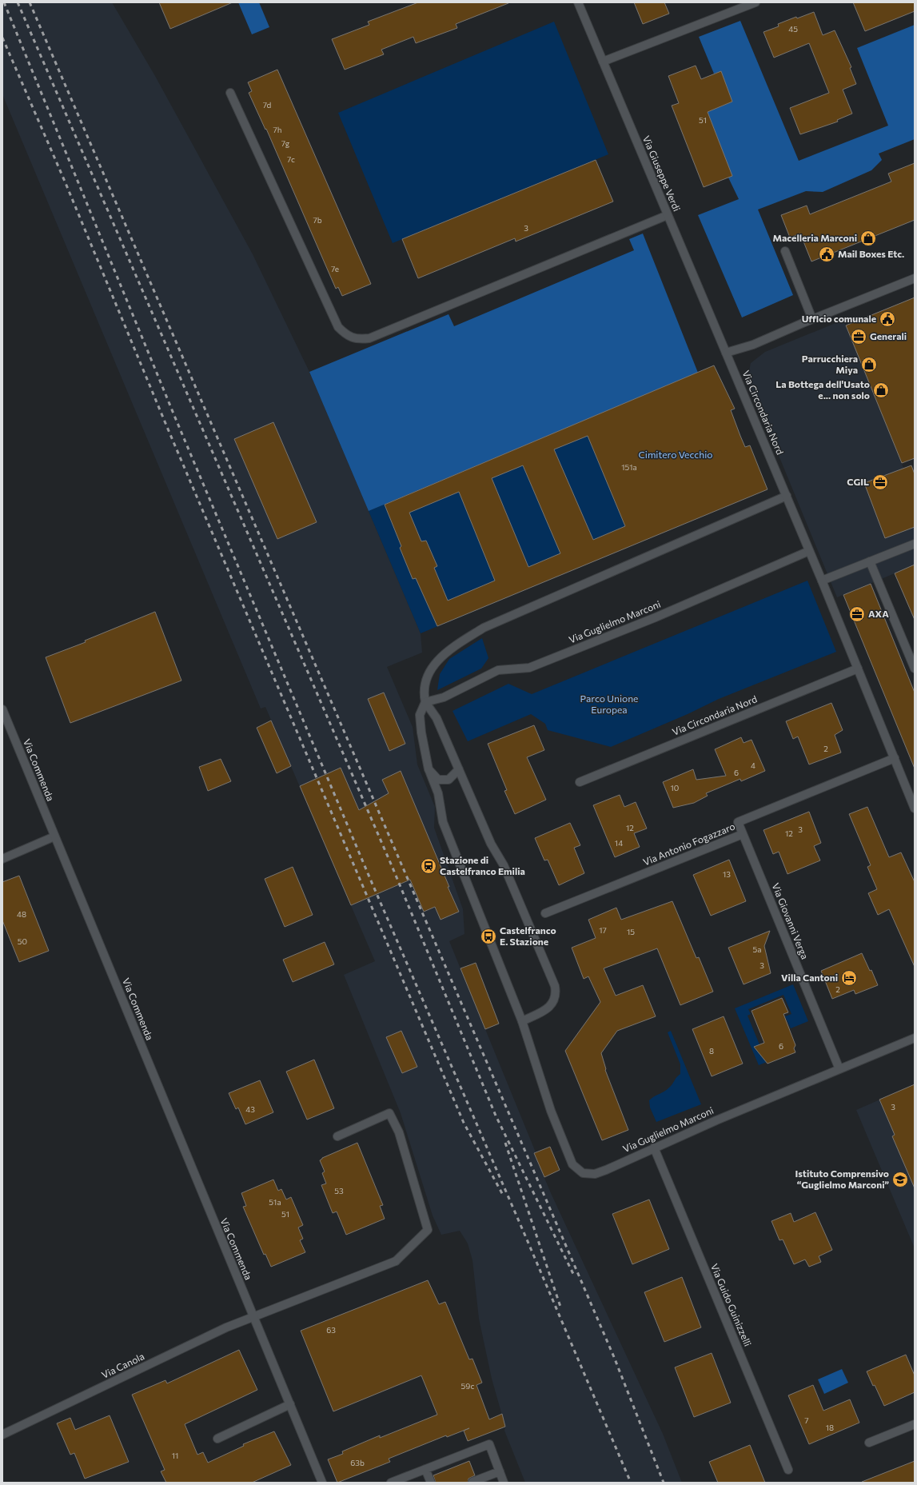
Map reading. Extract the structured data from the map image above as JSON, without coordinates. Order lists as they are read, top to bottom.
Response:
{
  "streets": {
    "street": [
      "Via Giuseppe Verdi",
      "Via Circondaria Nord",
      "Via Guglielmo Marconi",
      "Via Commenda",
      "Via Antonio Fogazzaro",
      "Via Giovanni Verga",
      "Via Guido Guinizzelli",
      "Via Canola"
    ]
  },
  "crossings": [
    ["Via Giuseppe Verdi", "Via Circondaria Nord"],
    ["Via Circondaria Nord", "Via Guglielmo Marconi"],
    ["Via Circondaria Nord", "Via Antonio Fogazzaro"],
    ["Via Guglielmo Marconi", "Via Giovanni Verga"],
    ["Via Guglielmo Marconi", "Via Guido Guinizzelli"],
    ["Via Commenda", "Via Canola"],
    ["Via Antonio Fogazzaro", "Via Giovanni Verga"]
  ],
  "parks": ["Cimitero Vecchio", "Parco Unione Europea"],
  "places": {
    "shop": ["Macelleria Marconi", "Parrucchiera Miya", "La Bottega dell'Usato e... non solo"],
    "public building": ["Mail Boxes Etc.", "Ufficio comunale"],
    "office": ["Generali", "CGIL", "AXA"],
    "station": ["Stazione di Castelfranco Emilia"],
    "bus stop": ["Castelfranco E. Stazione"],
    "hotel": ["Villa Cantoni"],
    "school or university": ["Istituto Comprensivo “Guglielmo Marconi”"]
  },
  "house_numbers": [
    "45",
    "7d",
    "51",
    "7h",
    "7g",
    "7c",
    "7b",
    "3",
    "7e",
    "151a",
    "2",
    "4",
    "6",
    "10",
    "12",
    "3",
    "12",
    "14",
    "13",
    "48",
    "17",
    "15",
    "50",
    "5a",
    "3",
    "2",
    "6",
    "8",
    "3",
    "43",
    "53",
    "51a",
    "51",
    "63",
    "59c",
    "7",
    "18",
    "11",
    "63b"
  ]
}
